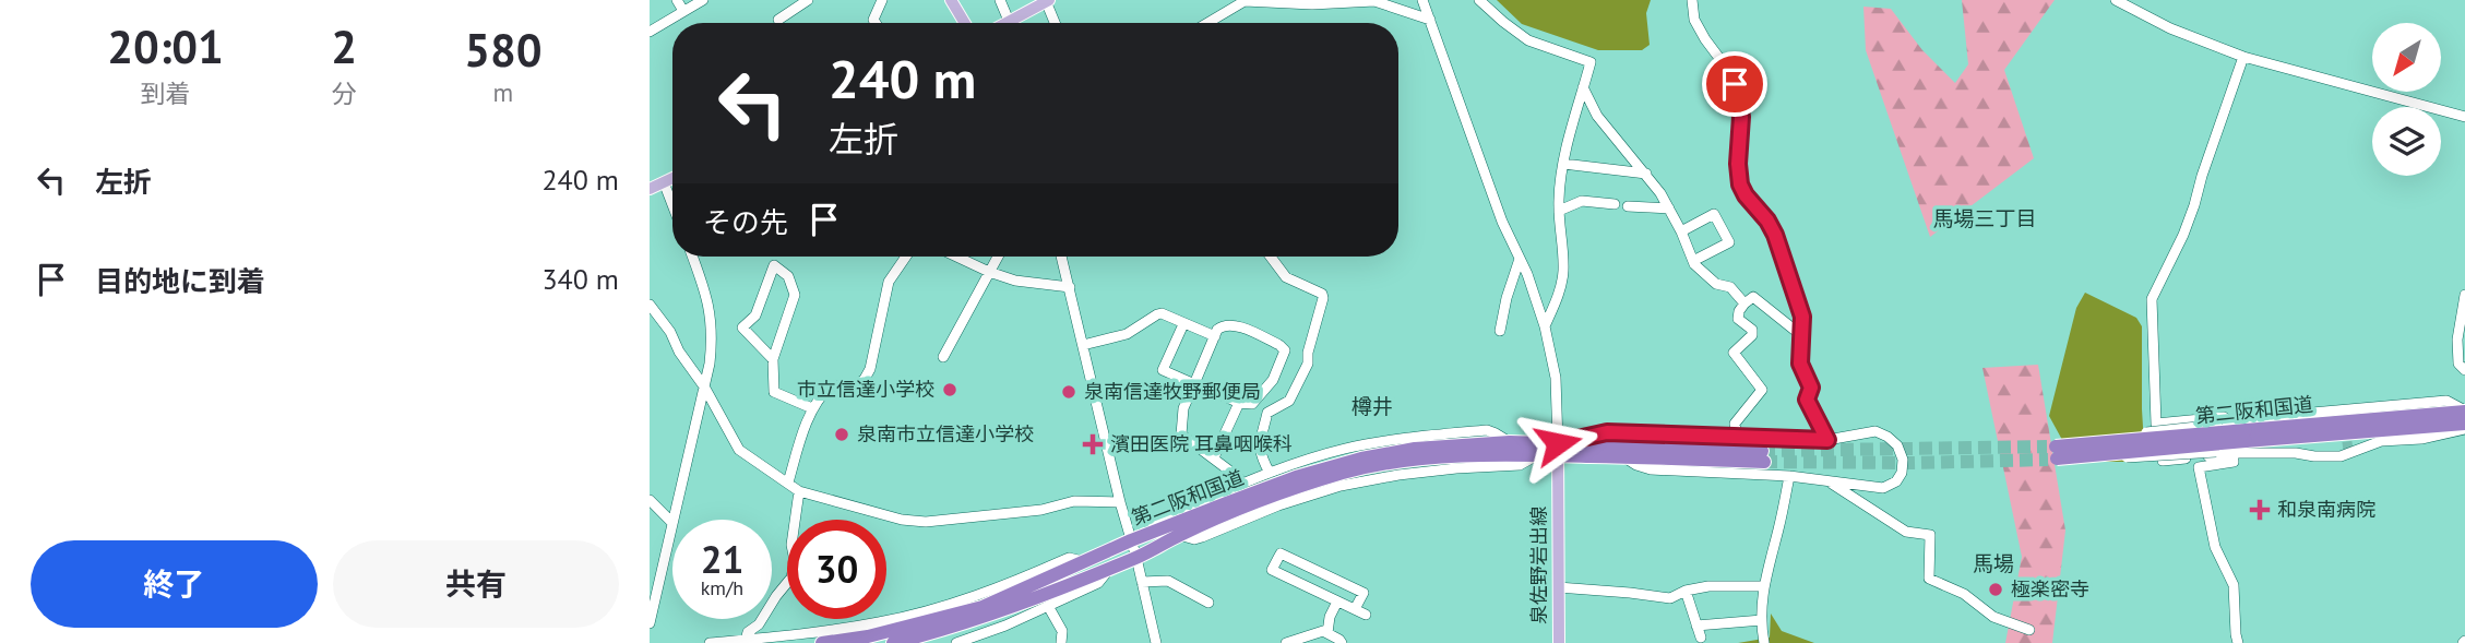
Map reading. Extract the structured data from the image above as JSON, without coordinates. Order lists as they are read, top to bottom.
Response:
{
  "streets": {
    "highway": ["第二阪和国道"],
    "main road": ["泉佐野岩出線"]
  },
  "crossings": [
    ["第二阪和国道", "泉佐野岩出線"]
  ],
  "districts": ["馬場三丁目", "樽井", "馬場"],
  "places": {
    "other": [
      "市立信達小学校",
      "泉南信達牧野郵便局",
      "泉南市立信達小学校",
      "極楽密寺"
    ],
    "health": ["濱田医院 耳鼻咽喉科", "和泉南病院"]
  },
  "north": "bottom left",
  "page": {
    "eta": [
      "20:01",
      "到着",
      "2",
      "分",
      "580",
      "m"
    ],
    "turn": ["240 m", "左折"],
    "list": [
      {
        "name": "左折",
        "value": "240 m"
      },
      {
        "name": "目的地に到着",
        "value": "340 m"
      }
    ],
    "then": "その先",
    "speed": "21 km/h",
    "limit": "30",
    "buttons": ["終了", "共有"]
  }
}
